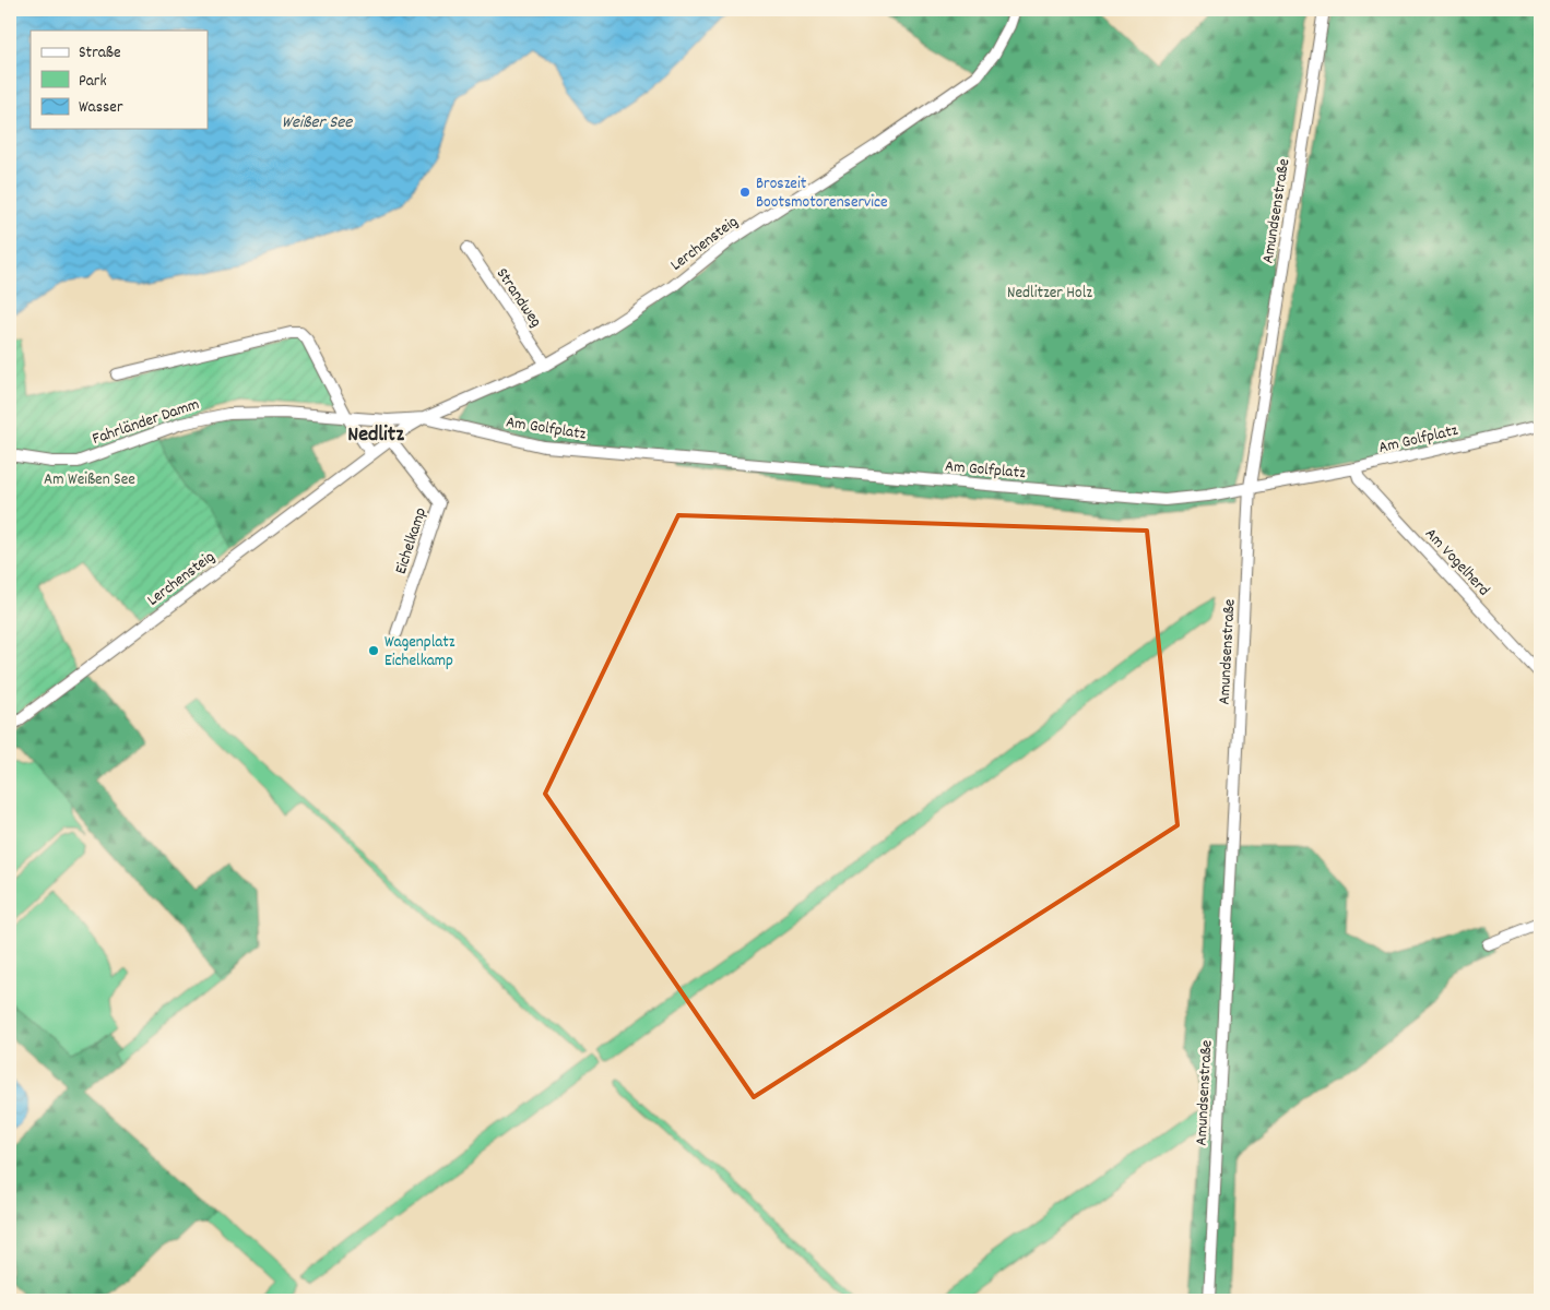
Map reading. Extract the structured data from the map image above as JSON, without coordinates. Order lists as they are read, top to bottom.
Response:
{
  "streets": {
    "street": [
      "Amundsenstraße",
      "Lerchensteig",
      "Strandweg",
      "Fahrländer Damm",
      "Am Golfplatz",
      "Eichelkamp",
      "Am Vogelherd"
    ]
  },
  "crossings": [
    ["Amundsenstraße", "Am Golfplatz"],
    ["Lerchensteig", "Strandweg"],
    ["Lerchensteig", "Fahrländer Damm"],
    ["Lerchensteig", "Am Golfplatz"],
    ["Lerchensteig", "Eichelkamp"],
    ["Fahrländer Damm", "Am Golfplatz"],
    ["Am Golfplatz", "Am Vogelherd"]
  ],
  "districts": ["Nedlitz"],
  "water": ["Weißer See"],
  "parks": ["Nedlitzer Holz", "Am Weißen See"],
  "places": ["Broszeit Bootsmotorenservice", "Wagenplatz Eichelkamp"],
  "legend": ["Straße", "Park", "Wasser"]
}
